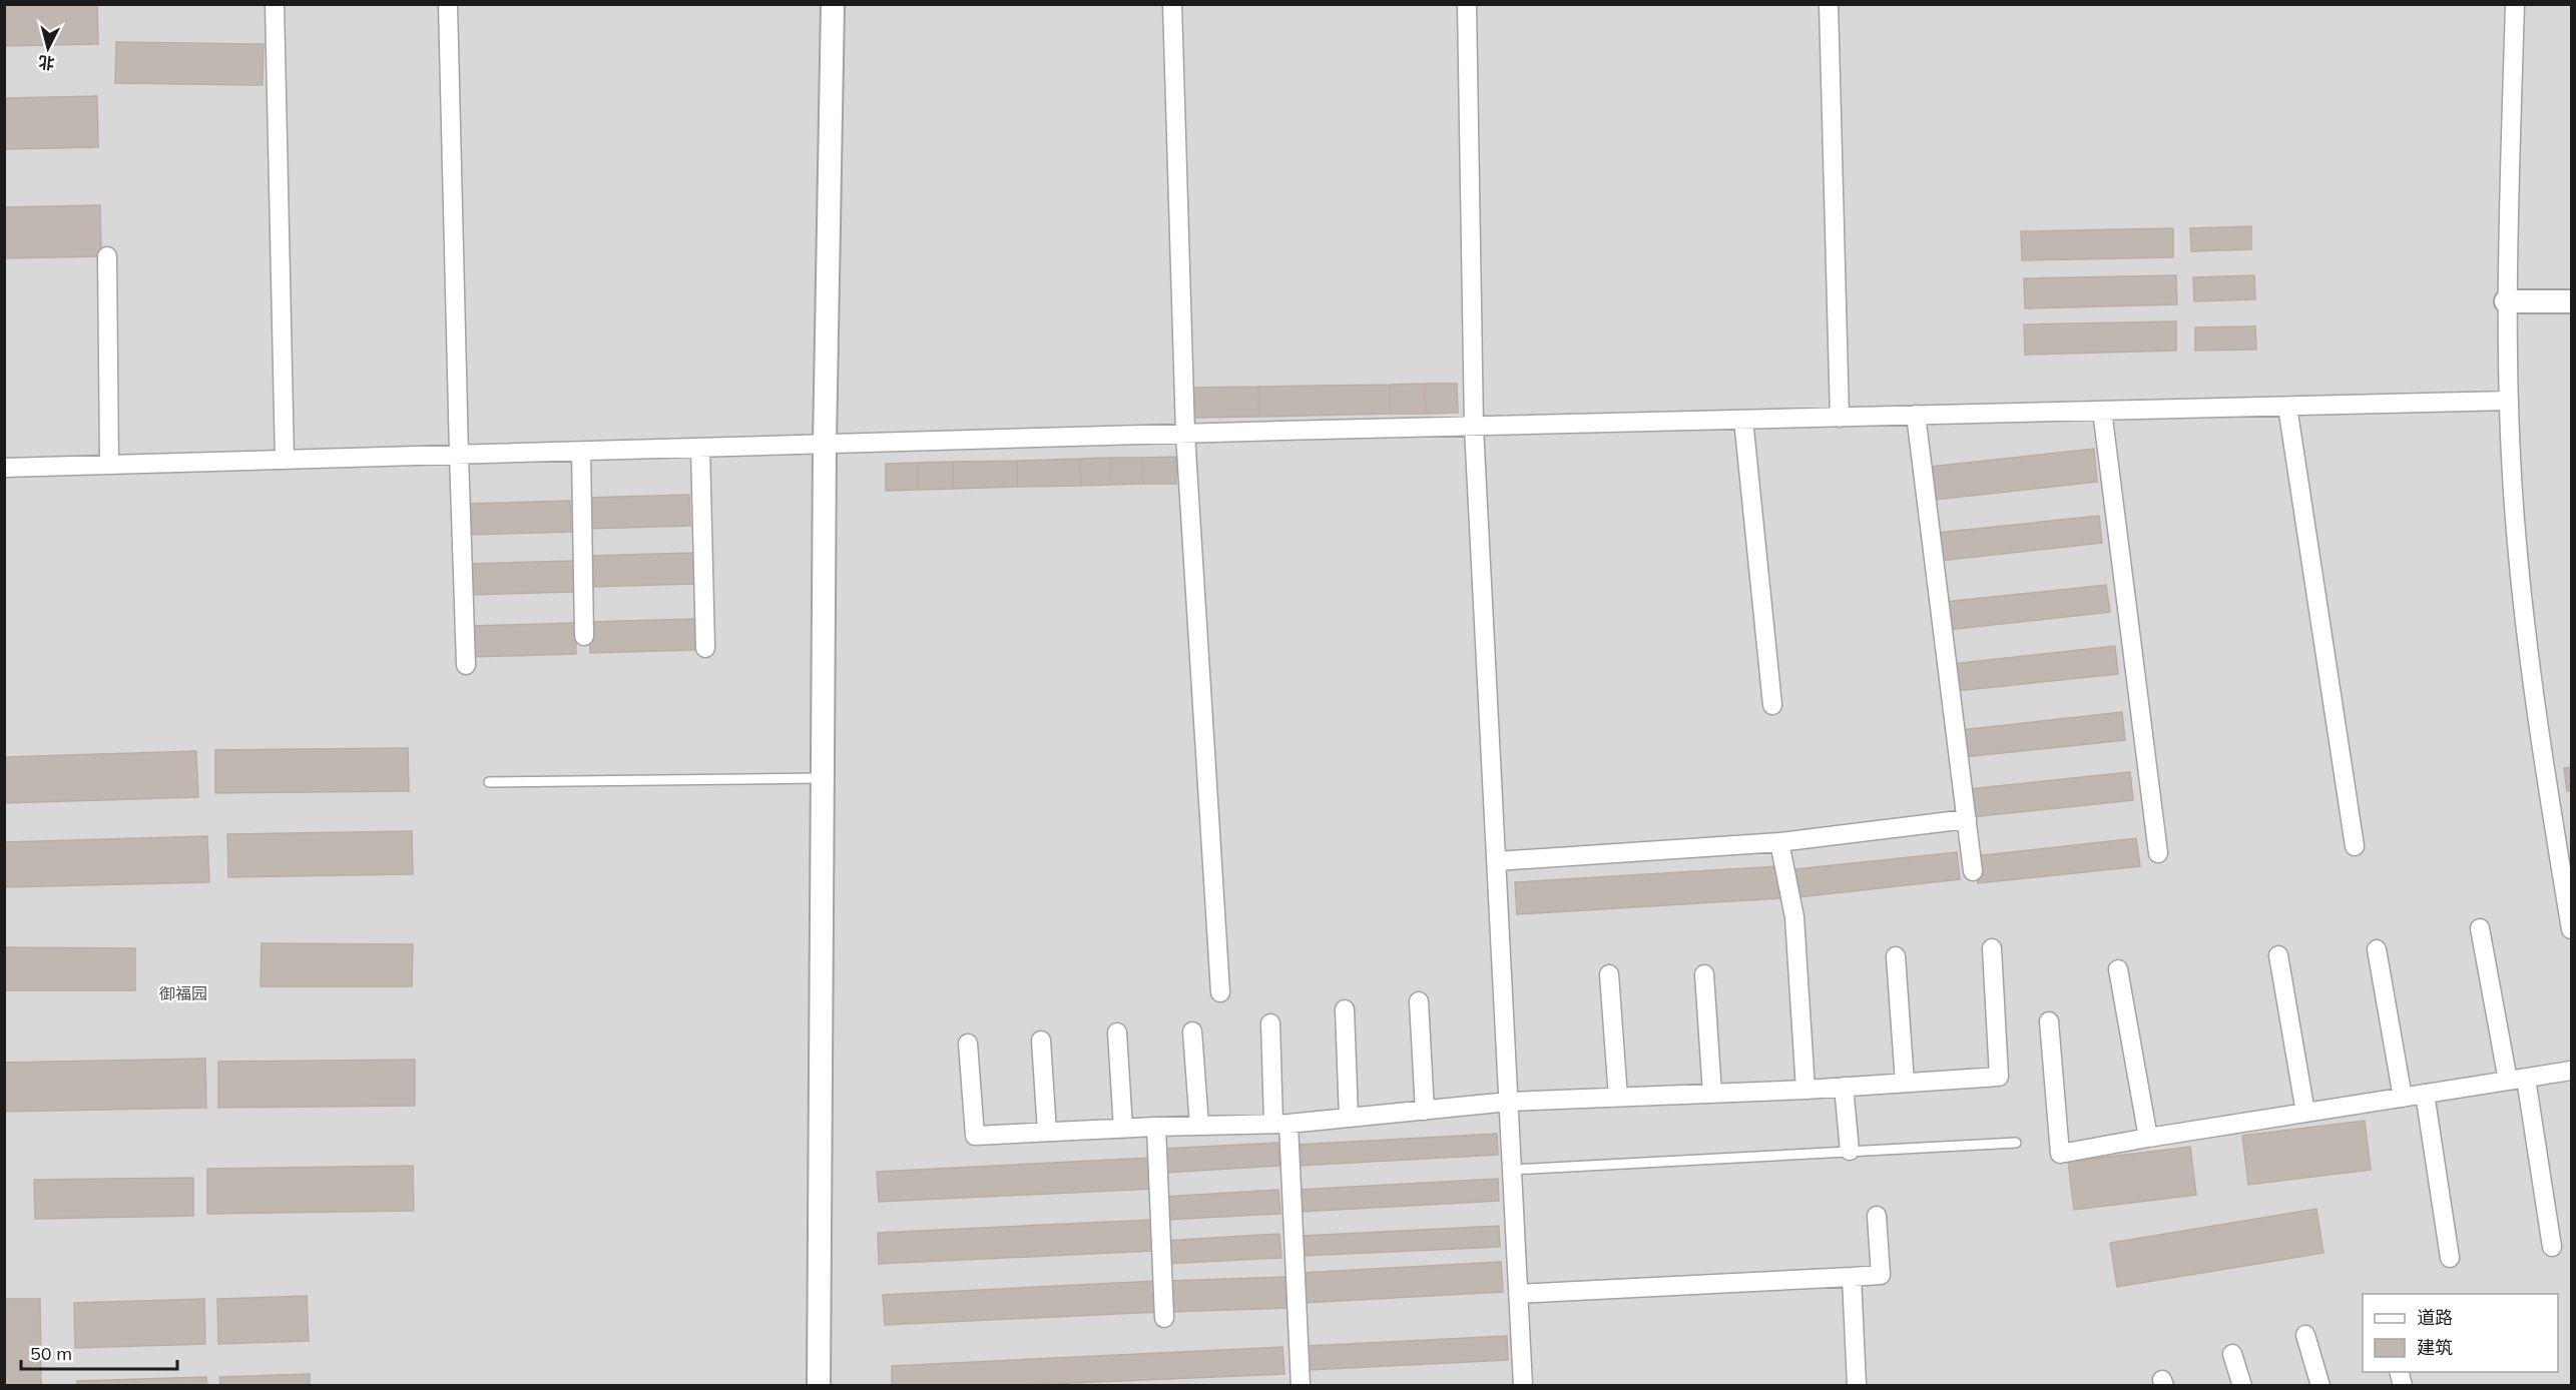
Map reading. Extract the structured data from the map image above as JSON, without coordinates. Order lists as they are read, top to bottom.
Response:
{
  "districts": ["御福园"],
  "legend": ["道路", "建筑"],
  "scale_bar": "50 m",
  "north": "bottom"
}
